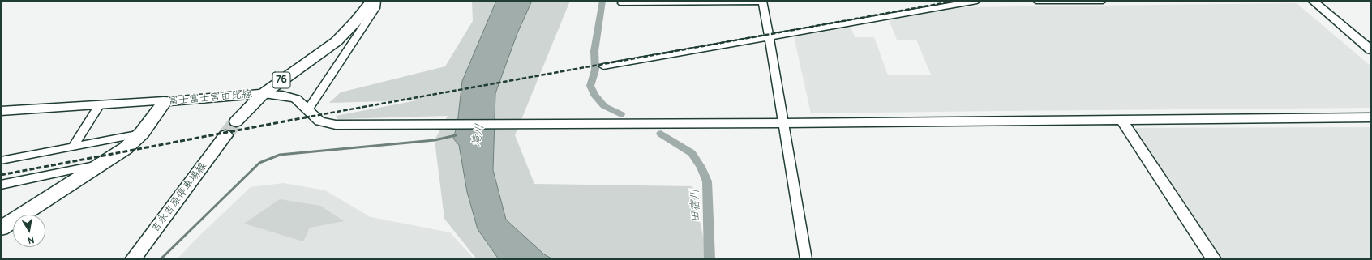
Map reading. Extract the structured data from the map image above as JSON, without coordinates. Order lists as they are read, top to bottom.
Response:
{
  "streets": {
    "main road": ["76", "富士富士宮由比線", "吉永吉原停車場線"]
  },
  "water": ["滝川", "田宿川"],
  "north": "bottom"
}
